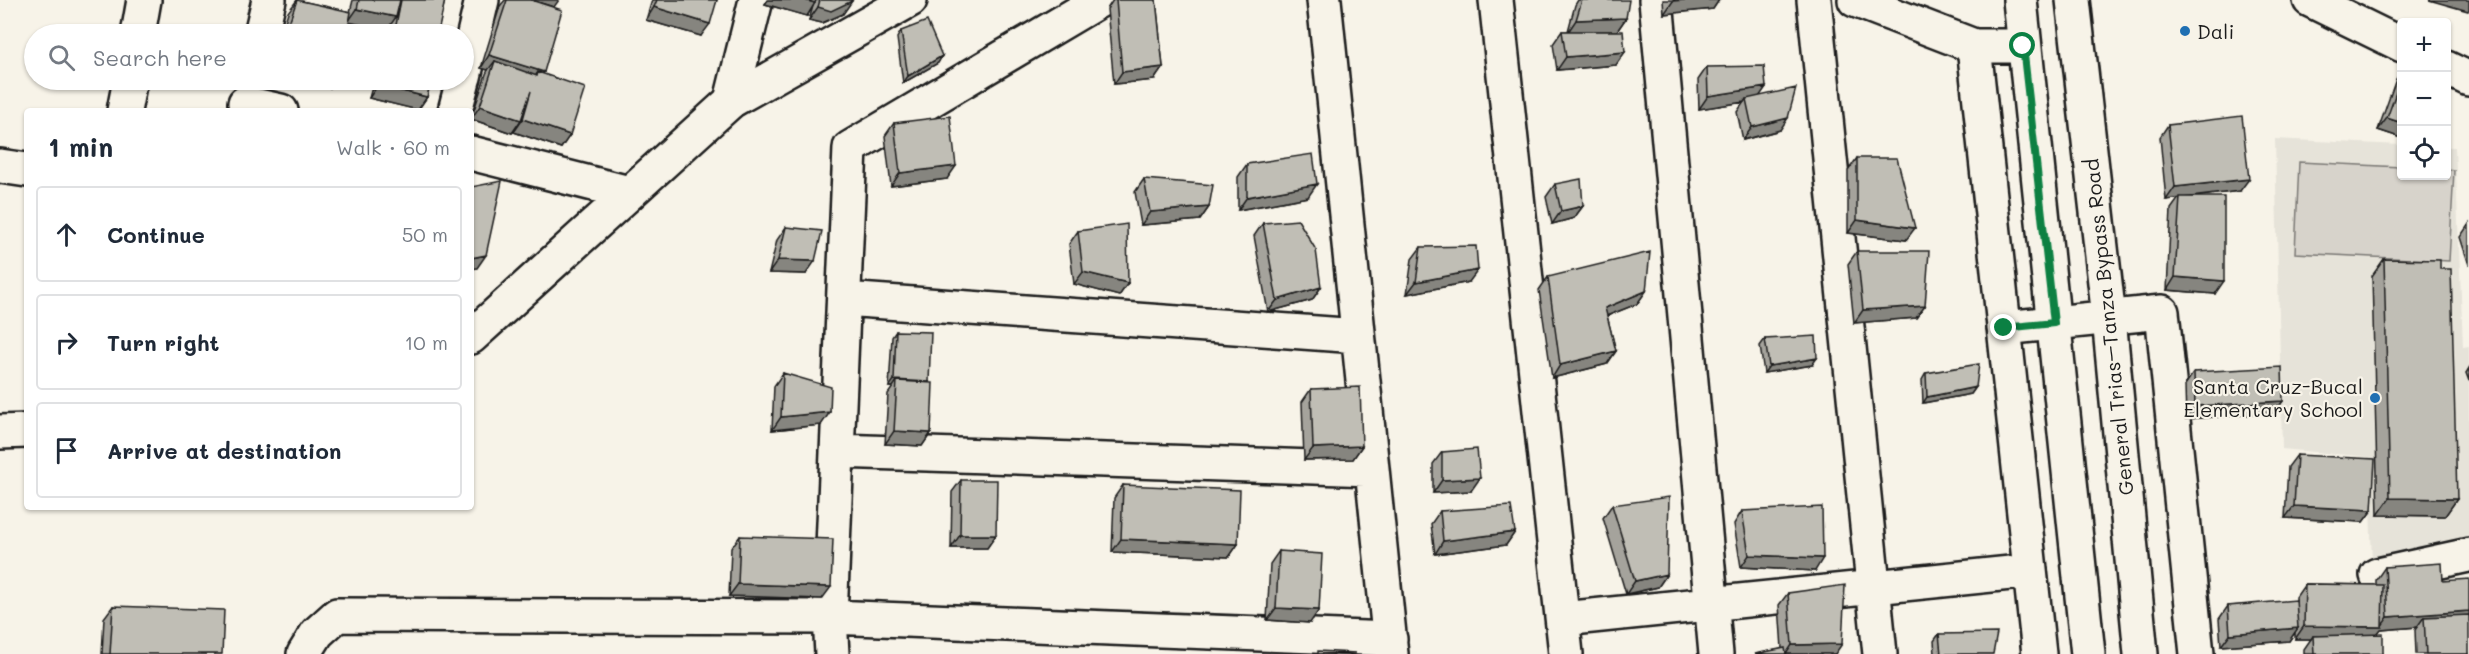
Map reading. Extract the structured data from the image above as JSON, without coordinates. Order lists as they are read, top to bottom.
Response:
{
  "streets": {
    "street": ["General Trias–Tanza Bypass Road"]
  },
  "places": ["Dali", "Santa Cruz-Bucal Elementary School"],
  "page": {
    "map_buttons": ["+", "−"],
    "search": "Search here",
    "heading": ["1 min", "Walk · 60 m"],
    "list": [
      ["Continue", "50 m"],
      ["Turn right", "10 m"],
      "Arrive at destination"
    ]
  }
}
